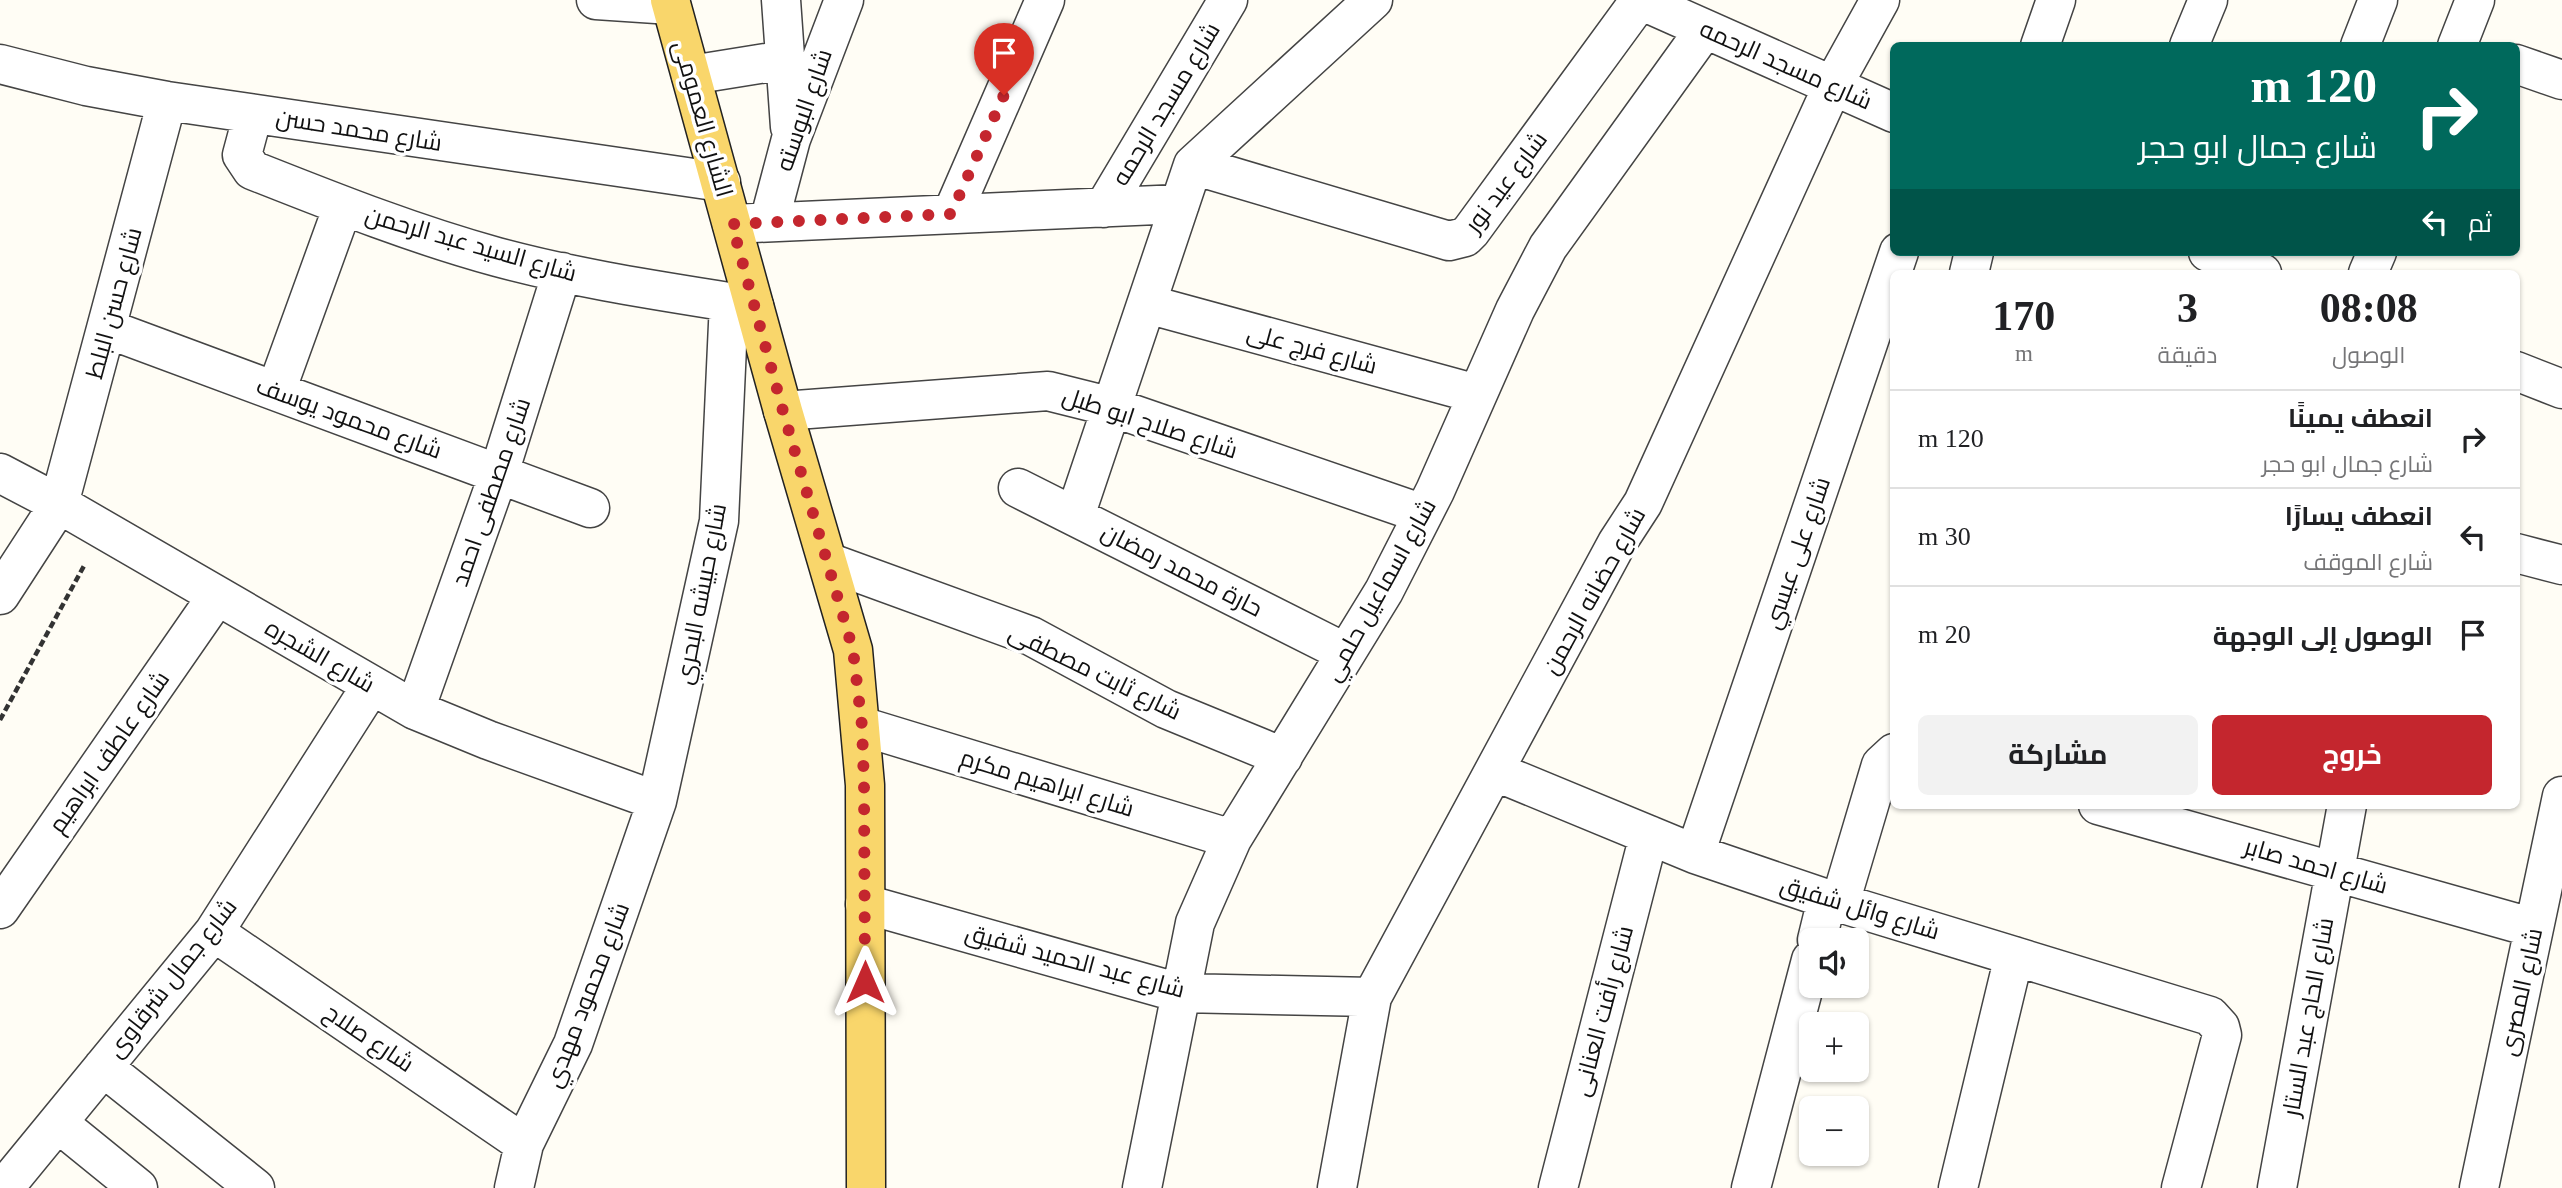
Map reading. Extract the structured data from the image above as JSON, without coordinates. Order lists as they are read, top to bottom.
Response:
{
  "streets": {
    "main road": ["الشارع العمومى"],
    "street": [
      "شارع مسجد الرحمه",
      "شارع البوسته",
      "شارع محمد حسن",
      "شارع عيد نور",
      "شارع السيد عبد الرحمن",
      "شارع حسن البلط",
      "شارع فرج على",
      "شارع محمود يوسف",
      "شارع صلاح ابو طبل",
      "شارع مصطفى احمد",
      "شارع على عيسي",
      "حارة محمد رمضان",
      "شارع اسماعيل حلمي",
      "شارع حضانه الرحمن",
      "شارع حبيشه البحري",
      "شارع الشجره",
      "شارع ثابت مصطفى",
      "شارع عاطف ابراهيم",
      "شارع ابراهيم مكرم",
      "شارع احمد صابر",
      "شارع وائل شفيق",
      "شارع عبد الحميد شفيق",
      "شارع جمال شرقاوى",
      "شارع المصرى",
      "شارع محمود مهدي",
      "شارع رأفت العنانى",
      "شارع الحاج عبد الستار",
      "شارع صلاح"
    ]
  },
  "crossings": [
    ["شارع مسجد الرحمه", "شارع عيد نور"],
    ["شارع مسجد الرحمه", "شارع اسماعيل حلمي"],
    ["شارع مسجد الرحمه", "شارع حضانه الرحمن"],
    ["شارع البوسته", "الشارع العمومى"],
    ["الشارع العمومى", "شارع محمد حسن"],
    ["الشارع العمومى", "شارع السيد عبد الرحمن"],
    ["الشارع العمومى", "شارع صلاح ابو طبل"],
    ["الشارع العمومى", "شارع حبيشه البحري"],
    ["الشارع العمومى", "شارع ثابت مصطفى"],
    ["الشارع العمومى", "شارع ابراهيم مكرم"],
    ["الشارع العمومى", "شارع عبد الحميد شفيق"],
    ["شارع محمد حسن", "شارع السيد عبد الرحمن"],
    ["شارع محمد حسن", "شارع حسن البلط"],
    ["شارع السيد عبد الرحمن", "شارع مصطفى احمد"],
    ["شارع السيد عبد الرحمن", "شارع حبيشه البحري"],
    ["شارع حسن البلط", "شارع محمود يوسف"],
    ["شارع حسن البلط", "شارع الشجره"],
    ["شارع فرج على", "شارع اسماعيل حلمي"],
    ["شارع محمود يوسف", "شارع مصطفى احمد"],
    ["شارع صلاح ابو طبل", "شارع اسماعيل حلمي"],
    ["شارع مصطفى احمد", "شارع الشجره"],
    ["شارع على عيسي", "شارع وائل شفيق"],
    ["حارة محمد رمضان", "شارع اسماعيل حلمي"],
    ["شارع اسماعيل حلمي", "شارع ثابت مصطفى"],
    ["شارع اسماعيل حلمي", "شارع ابراهيم مكرم"],
    ["شارع اسماعيل حلمي", "شارع عبد الحميد شفيق"],
    ["شارع حضانه الرحمن", "شارع وائل شفيق"],
    ["شارع حضانه الرحمن", "شارع عبد الحميد شفيق"],
    ["شارع حبيشه البحري", "شارع الشجره"],
    ["شارع حبيشه البحري", "شارع محمود مهدي"],
    ["شارع الشجره", "شارع عاطف ابراهيم"],
    ["شارع الشجره", "شارع جمال شرقاوى"],
    ["شارع الشجره", "شارع محمود مهدي"],
    ["شارع احمد صابر", "شارع المصرى"],
    ["شارع احمد صابر", "شارع الحاج عبد الستار"],
    ["شارع وائل شفيق", "شارع رأفت العنانى"],
    ["شارع جمال شرقاوى", "شارع صلاح"],
    ["شارع محمود مهدي", "شارع صلاح"]
  ],
  "page": {
    "turn": ["120 m", "شارع جمال ابو حجر"],
    "then": "ثم",
    "eta": [
      "08:08",
      "الوصول",
      "3",
      "دقيقة",
      "170",
      "m"
    ],
    "list": [
      {
        "name": "انعطف يمينًا",
        "note": "شارع جمال ابو حجر",
        "value": "120 m"
      },
      {
        "name": "انعطف يسارًا",
        "note": "شارع الموقف",
        "value": "30 m"
      },
      {
        "name": "الوصول إلى الوجهة",
        "value": "20 m"
      }
    ],
    "buttons": ["خروج", "مشاركة"],
    "map_buttons": ["+", "−"]
  }
}
